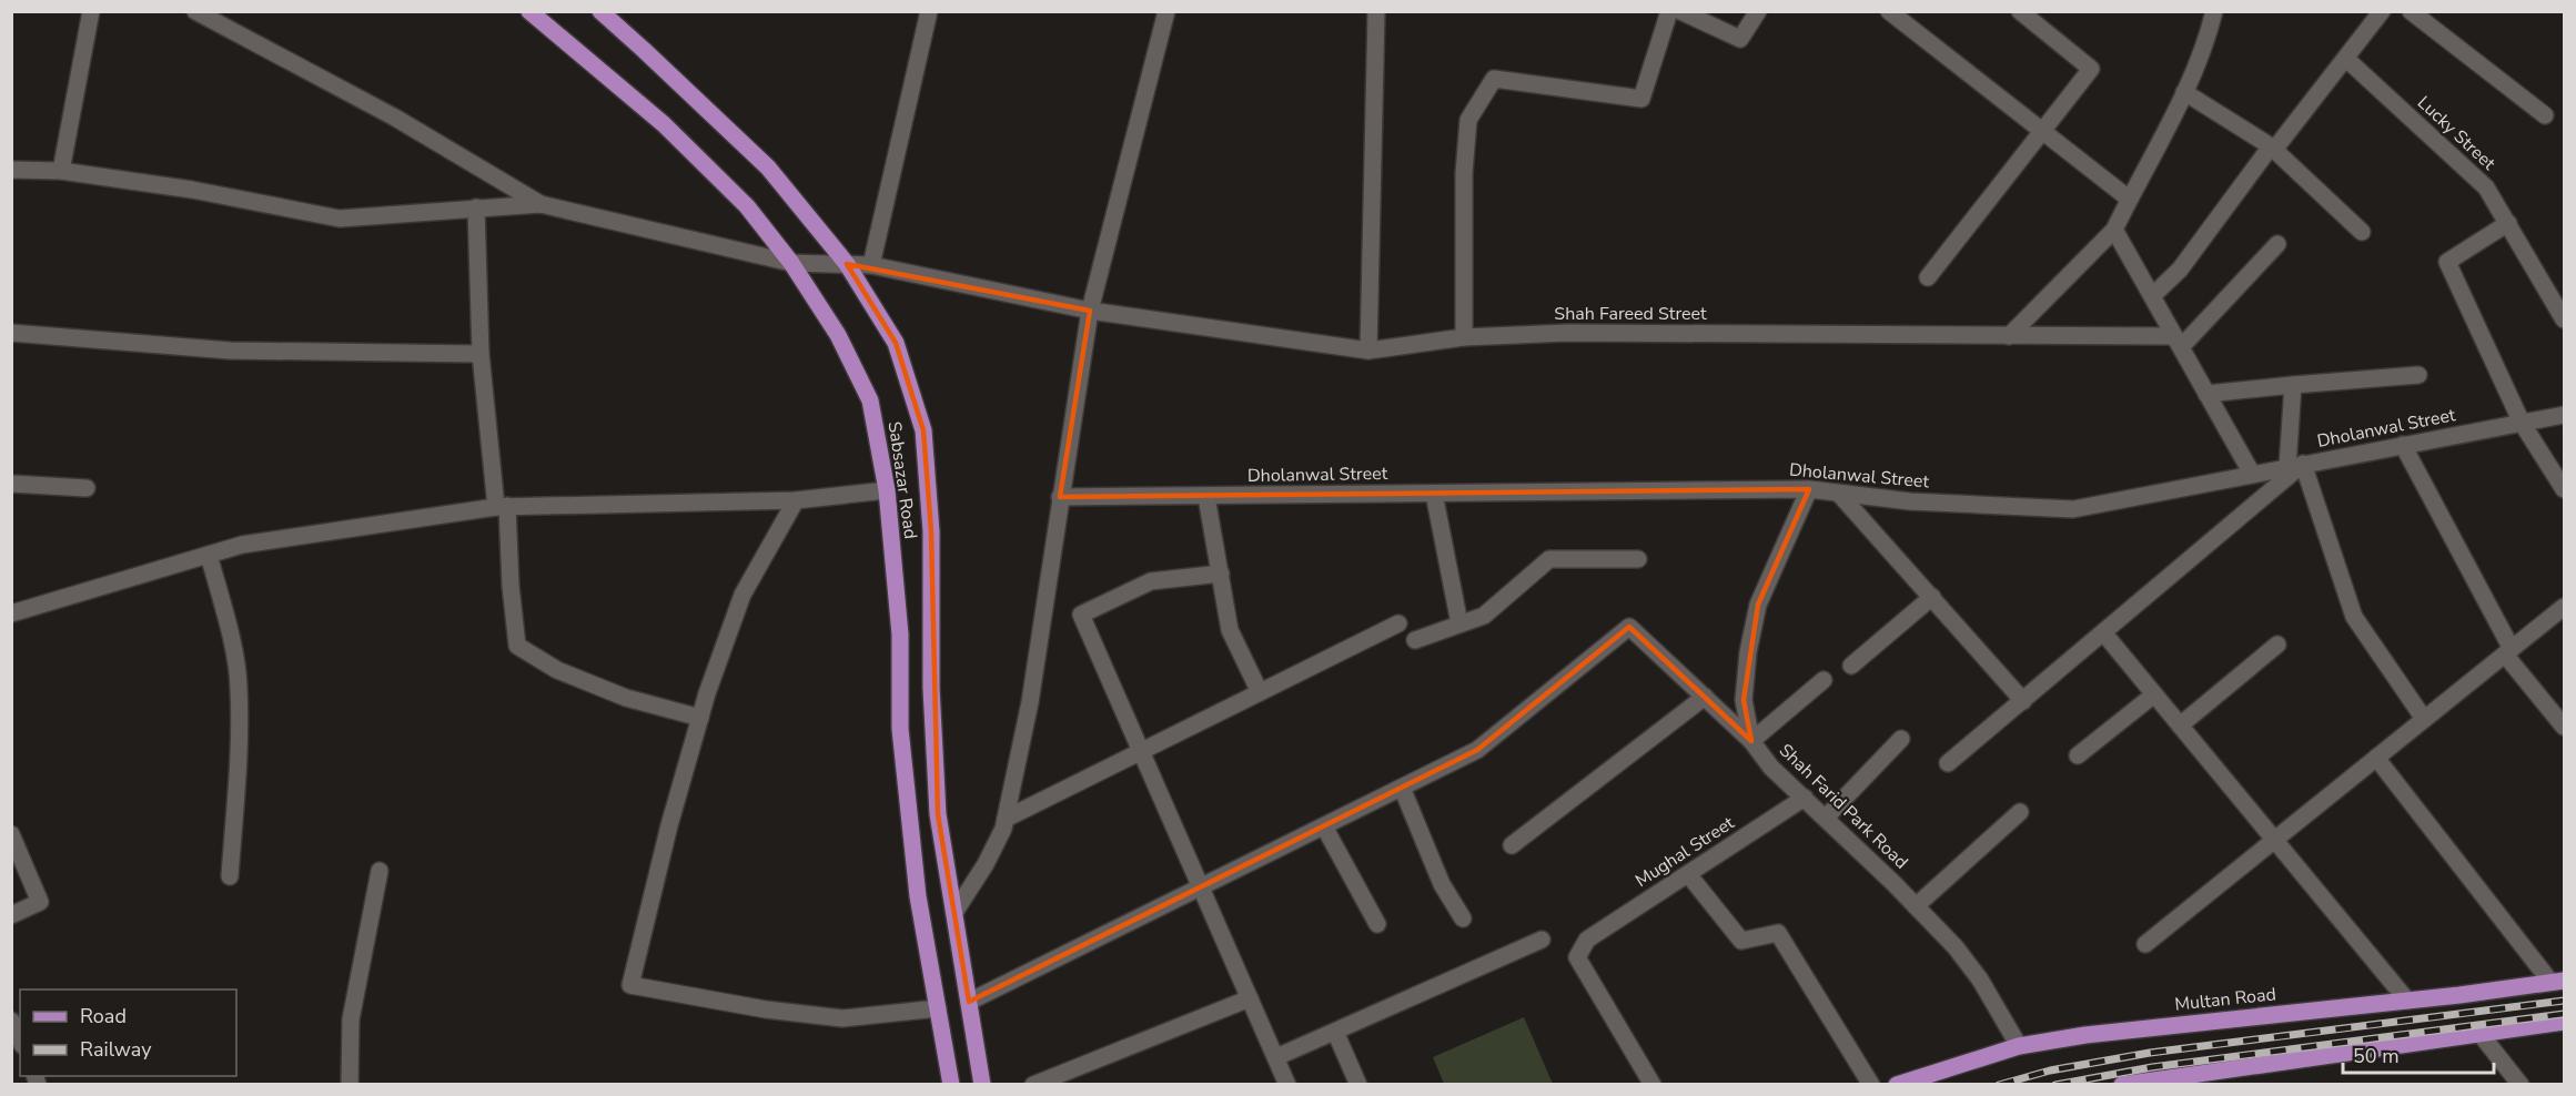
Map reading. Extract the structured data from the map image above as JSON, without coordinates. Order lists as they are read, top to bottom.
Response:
{
  "streets": {
    "main road": ["Sabsazar Road", "Multan Road"],
    "street": [
      "Lucky Street",
      "Shah Fareed Street",
      "Dholanwal Street",
      "Shah Farid Park Road",
      "Mughal Street"
    ]
  },
  "crossings": [
    ["Shah Fareed Street", "Sabsazar Road"],
    ["Dholanwal Street", "Shah Farid Park Road"],
    ["Shah Farid Park Road", "Mughal Street"],
    ["Shah Farid Park Road", "Multan Road"]
  ],
  "legend": ["Road", "Railway"],
  "scale_bar": "50 m"
}
